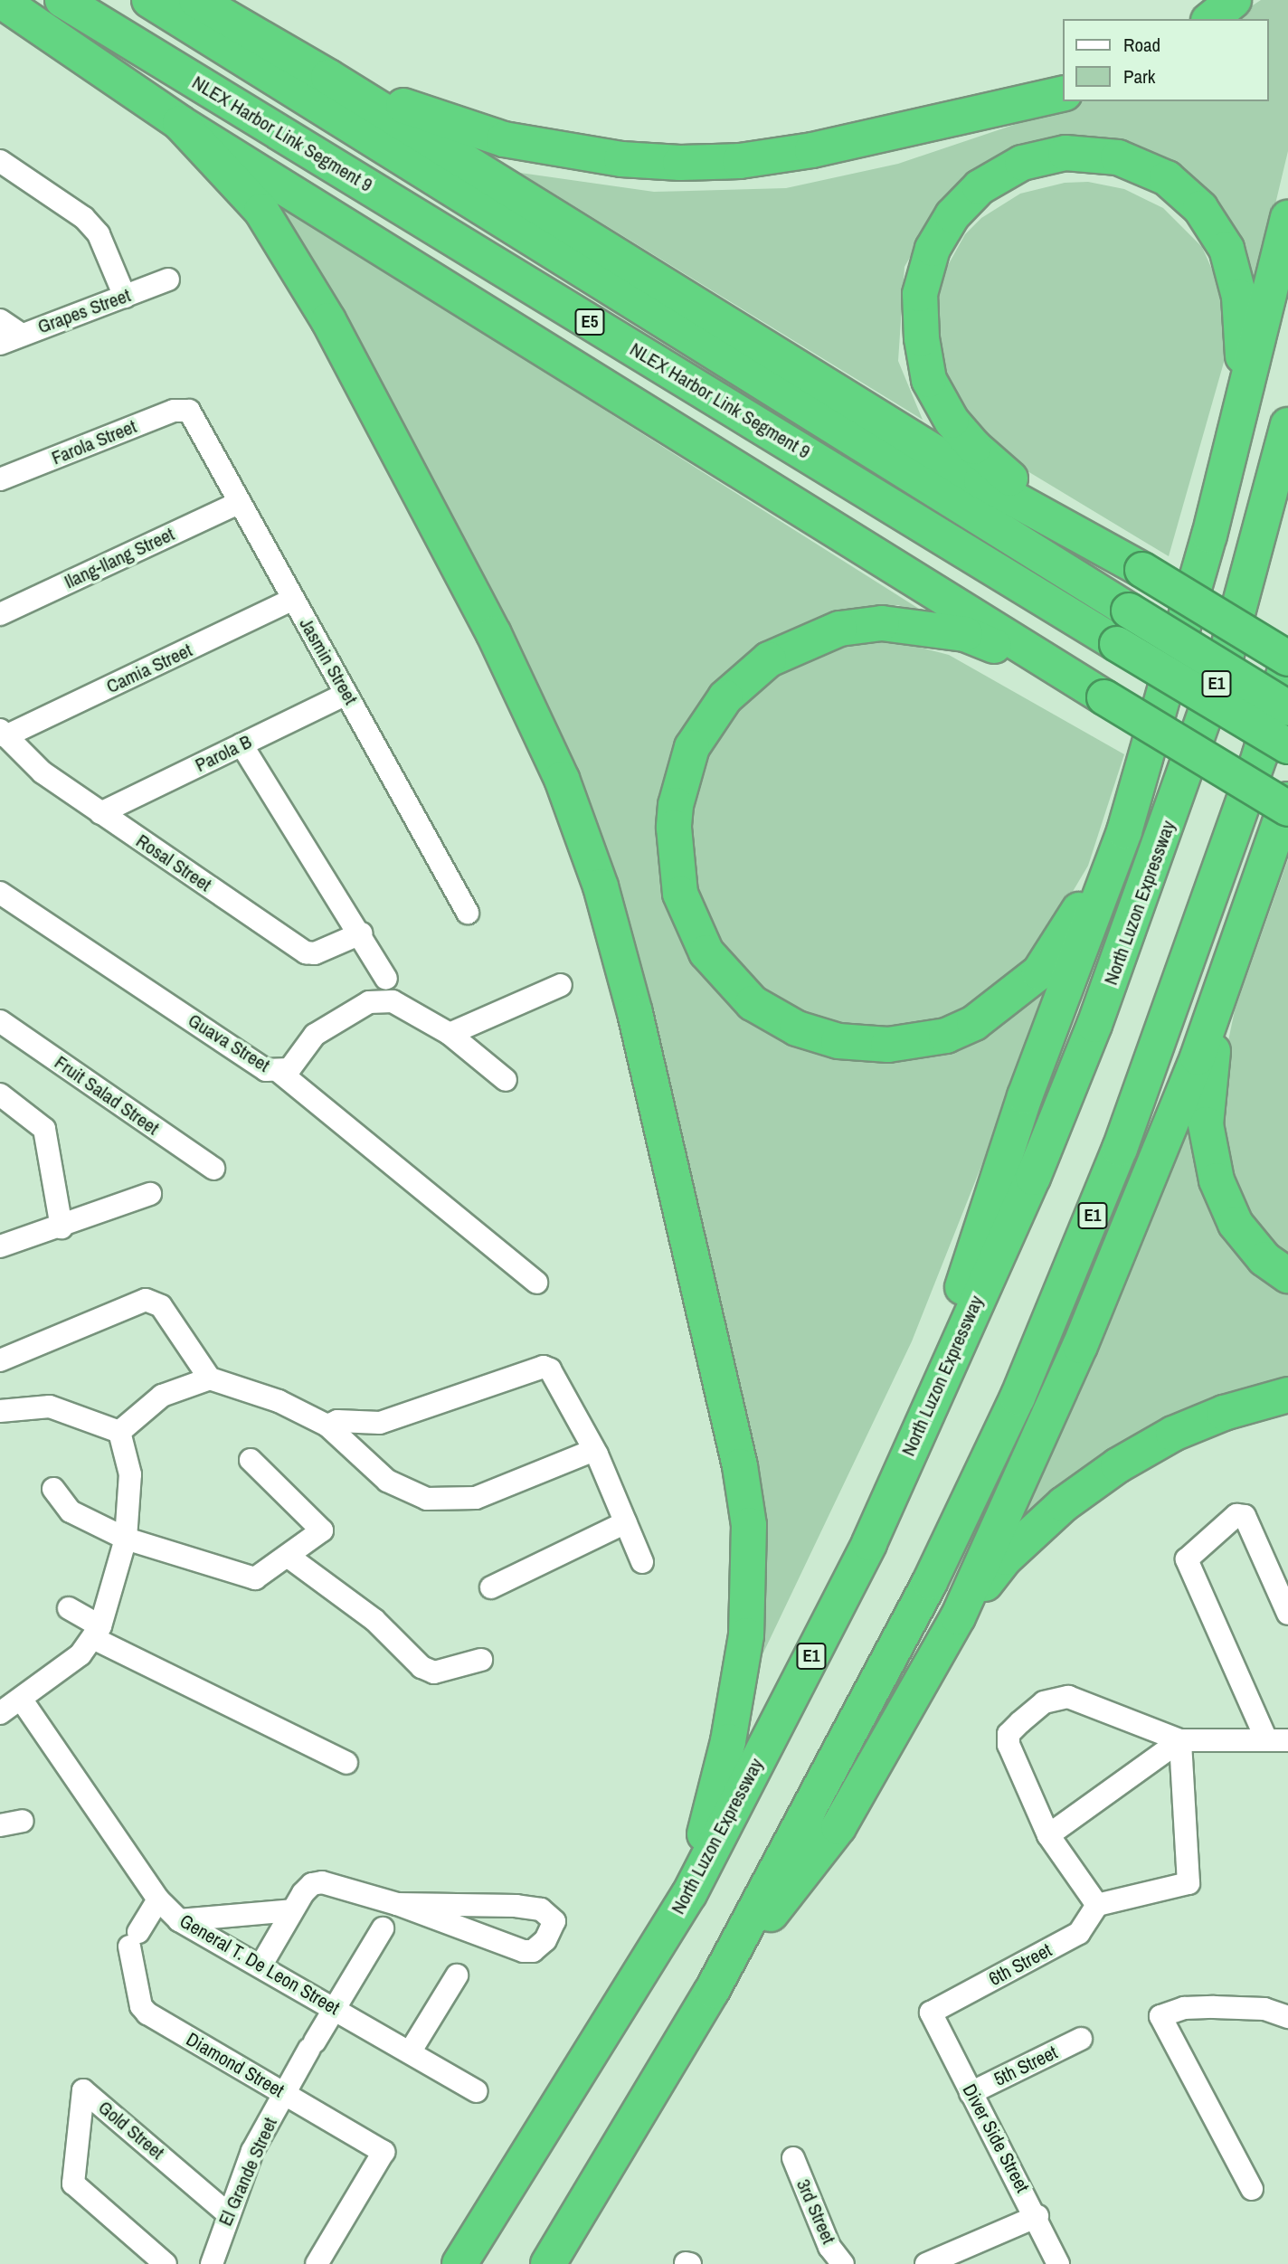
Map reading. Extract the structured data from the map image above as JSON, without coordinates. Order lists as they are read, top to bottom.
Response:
{
  "streets": {
    "highway": [
      "NLEX Harbor Link Segment 9",
      "E5",
      "E1",
      "North Luzon Expressway"
    ],
    "street": [
      "Grapes Street",
      "Farola Street",
      "Ilang-Ilang Street",
      "Jasmin Street",
      "Camia Street",
      "Parola B",
      "Rosal Street",
      "Guava Street",
      "Fruit Salad Street",
      "General T. De Leon Street",
      "6th Street",
      "Diamond Street",
      "5th Street",
      "Gold Street",
      "Diver Side Street",
      "El Grande Street",
      "3rd Street"
    ]
  },
  "crossings": [
    ["Farola Street", "Jasmin Street"],
    ["Ilang-Ilang Street", "Jasmin Street"],
    ["Jasmin Street", "Camia Street"],
    ["Jasmin Street", "Parola B"],
    ["Camia Street", "Rosal Street"],
    ["Parola B", "Rosal Street"],
    ["General T. De Leon Street", "Diamond Street"],
    ["General T. De Leon Street", "El Grande Street"],
    ["6th Street", "Diver Side Street"],
    ["Diamond Street", "El Grande Street"],
    ["5th Street", "Diver Side Street"],
    ["Gold Street", "El Grande Street"]
  ],
  "legend": ["Road", "Park"]
}
